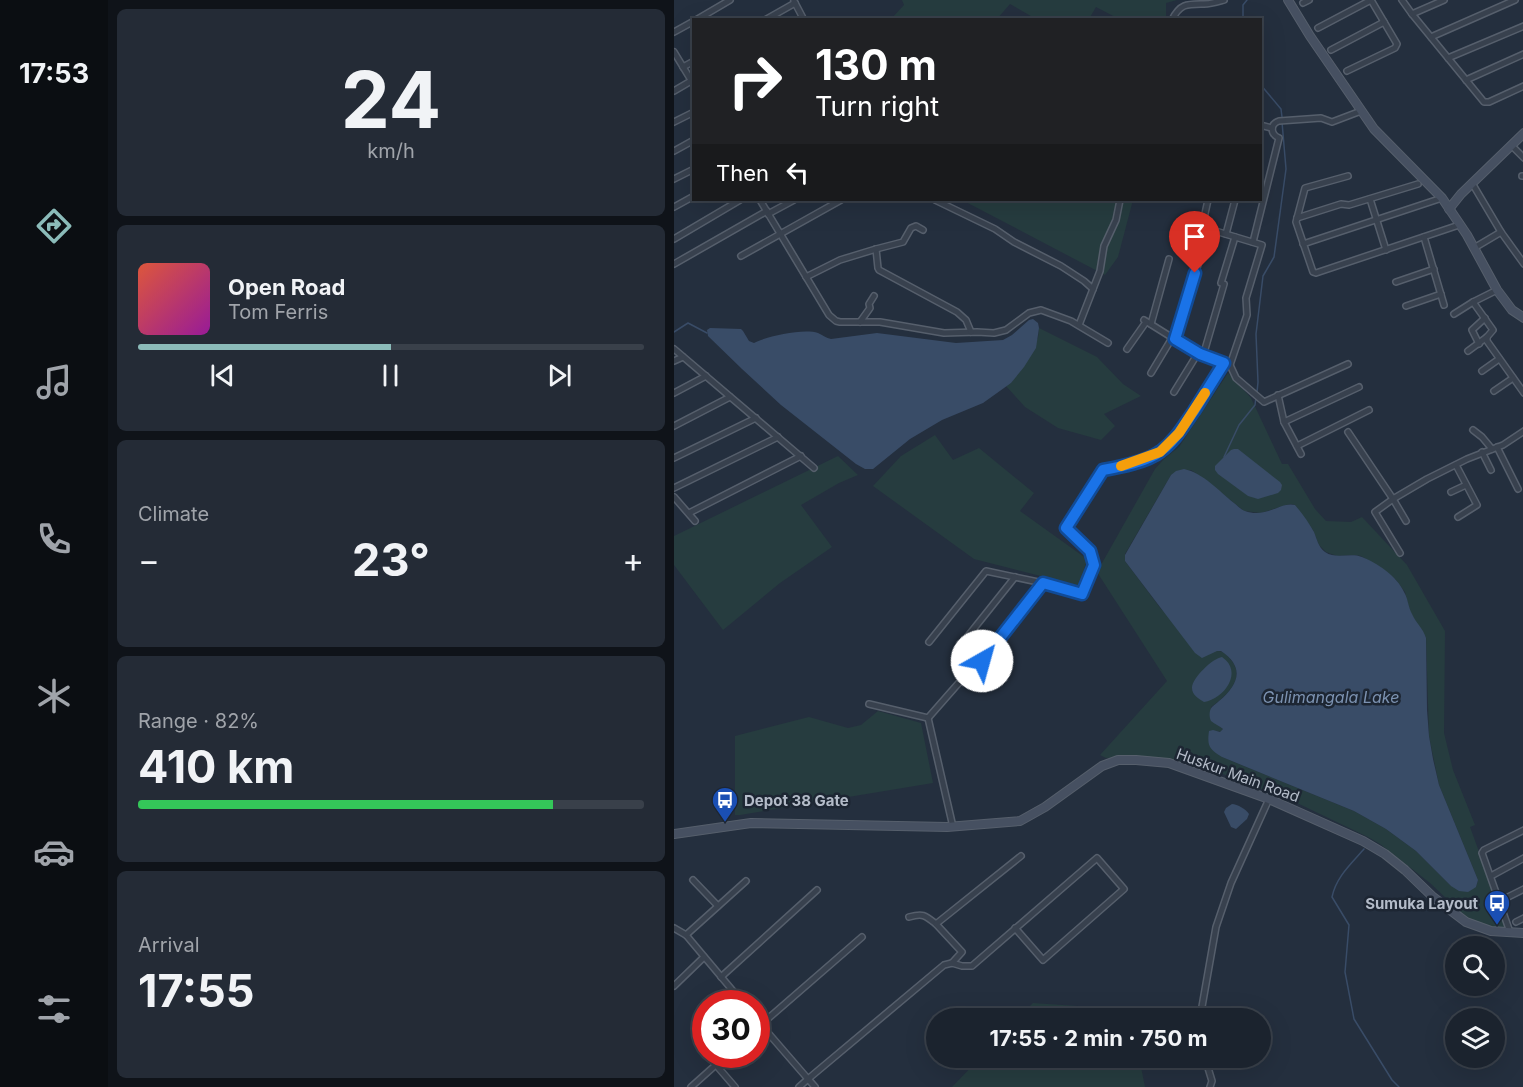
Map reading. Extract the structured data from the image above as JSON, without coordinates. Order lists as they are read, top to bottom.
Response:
{
  "streets": {
    "main road": ["Huskur Main Road"]
  },
  "water": ["Gulimangala Lake"],
  "places": {
    "bus stop": ["Depot 38 Gate", "Sumuka Layout"]
  },
  "page": {
    "tabs": "17:53",
    "tile": [
      ["24", "km/h"],
      "Climate",
      ["Range · 82%", "410 km"],
      ["Arrival", "17:55"]
    ],
    "turn": ["130 m", "Turn right"],
    "then": "Then",
    "song": ["Open Road", "Tom Ferris"],
    "heat": ["−", "23°", "+"],
    "limit": "30",
    "trip": "17:55 · 2 min · 750 m"
  }
}
